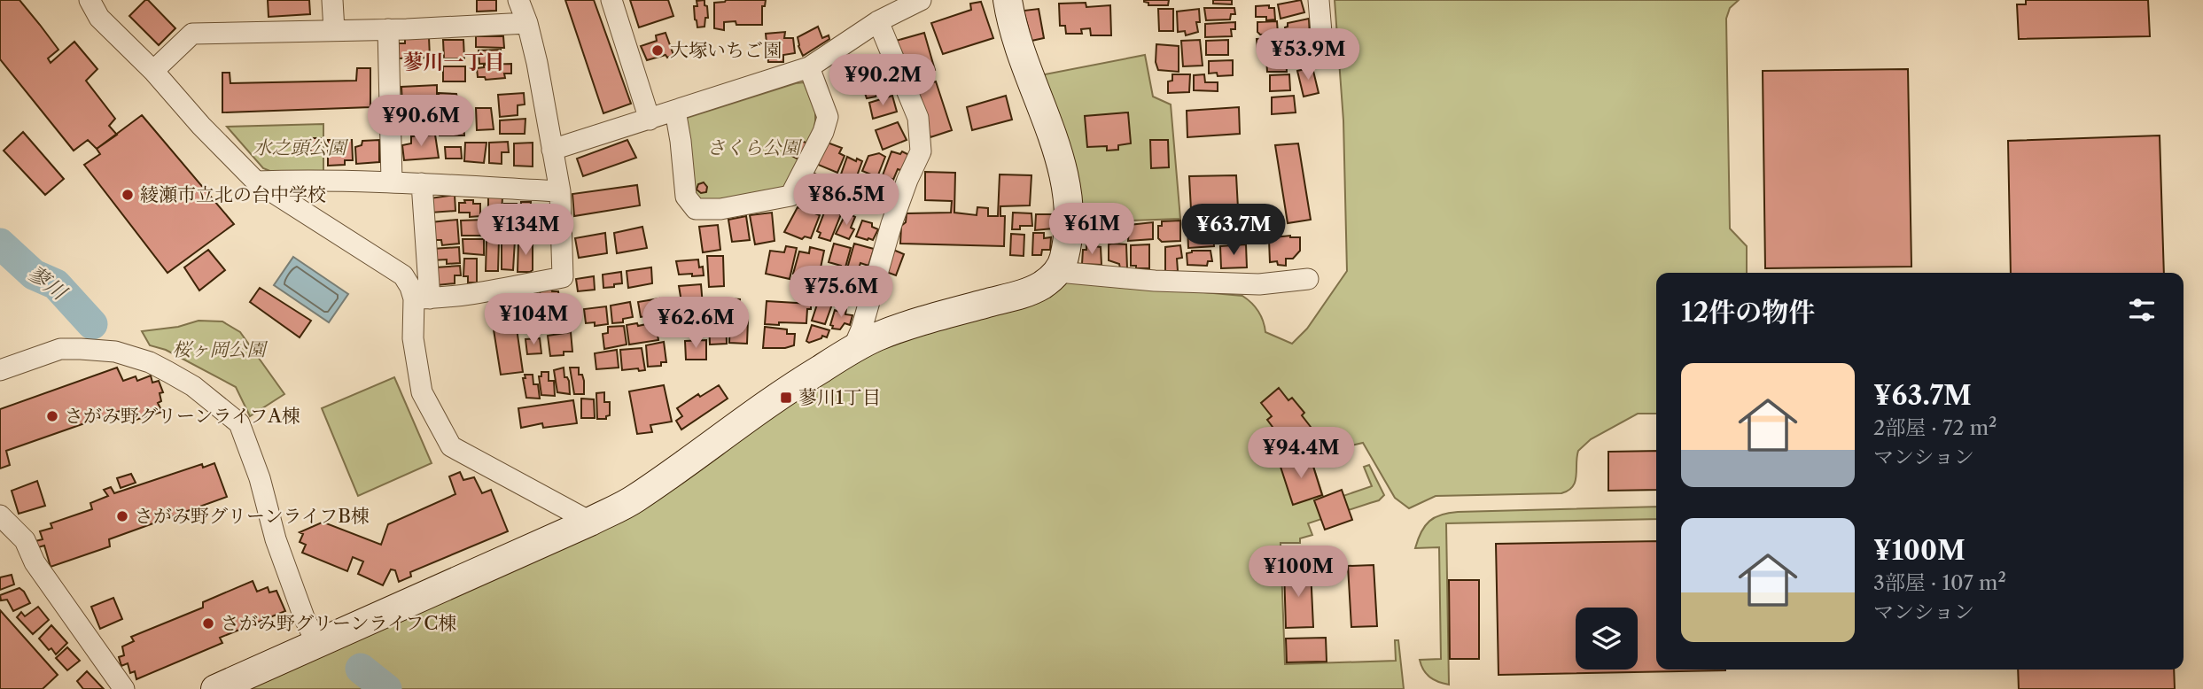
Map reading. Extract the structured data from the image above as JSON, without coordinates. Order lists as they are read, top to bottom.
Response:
{
  "districts": ["蓼川一丁目"],
  "water": ["蓼川"],
  "parks": ["水之頭公園", "さくら公園", "桜ヶ岡公園"],
  "places": {
    "other": [
      "大塚いちご園",
      "綾瀬市立北の台中学校",
      "さがみ野グリーンライフA棟",
      "さがみ野グリーンライフB棟",
      "さがみ野グリーンライフC棟"
    ],
    "transit": ["蓼川1丁目"]
  },
  "page": {
    "price": [
      "¥53.9M",
      "¥90.2M",
      "¥90.6M",
      "¥86.5M",
      "¥61M",
      "¥134M",
      "¥63.7M",
      "¥75.6M",
      "¥104M",
      "¥62.6M",
      "¥94.4M",
      "¥100M"
    ],
    "heading": "12件の物件",
    "list": [
      {
        "name": "¥63.7M",
        "note": "2部屋 · 72 m² · マンション"
      },
      {
        "name": "¥100M",
        "note": "3部屋 · 107 m² · マンション"
      }
    ]
  }
}
